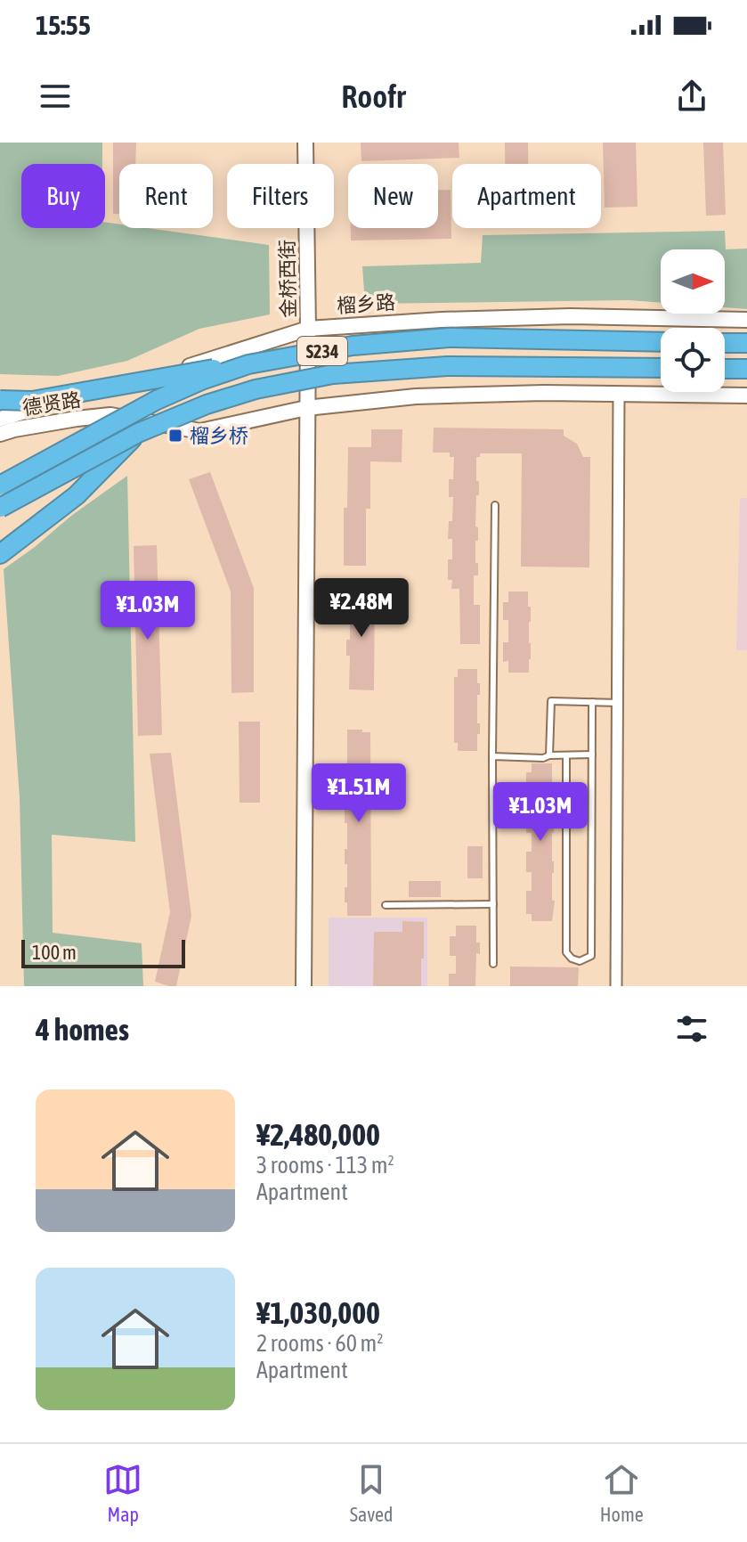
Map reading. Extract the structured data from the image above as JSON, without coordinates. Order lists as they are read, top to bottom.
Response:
{
  "streets": {
    "highway": ["榴乡路", "S234"],
    "street": ["金桥西街", "德贤路"]
  },
  "crossings": [
    ["金桥西街", "榴乡路"],
    ["金桥西街", "德贤路"]
  ],
  "places": {
    "transit": ["榴乡桥"]
  },
  "scale_bar": "100 m",
  "north": "right",
  "page": {
    "status": "15:55",
    "header": "Roofr",
    "chip": [
      "Buy",
      "Rent",
      "Filters",
      "New",
      "Apartment"
    ],
    "price": [
      "¥2.48M",
      "¥1.03M",
      "¥1.51M",
      "¥1.03M"
    ],
    "scale": "100 m",
    "heading": "4 homes",
    "list": [
      {
        "name": "¥2,480,000",
        "note": "3 rooms · 113 m² · Apartment"
      },
      {
        "name": "¥1,030,000",
        "note": "2 rooms · 60 m² · Apartment"
      }
    ],
    "tabs": ["Map", "Saved", "Home"]
  }
}
